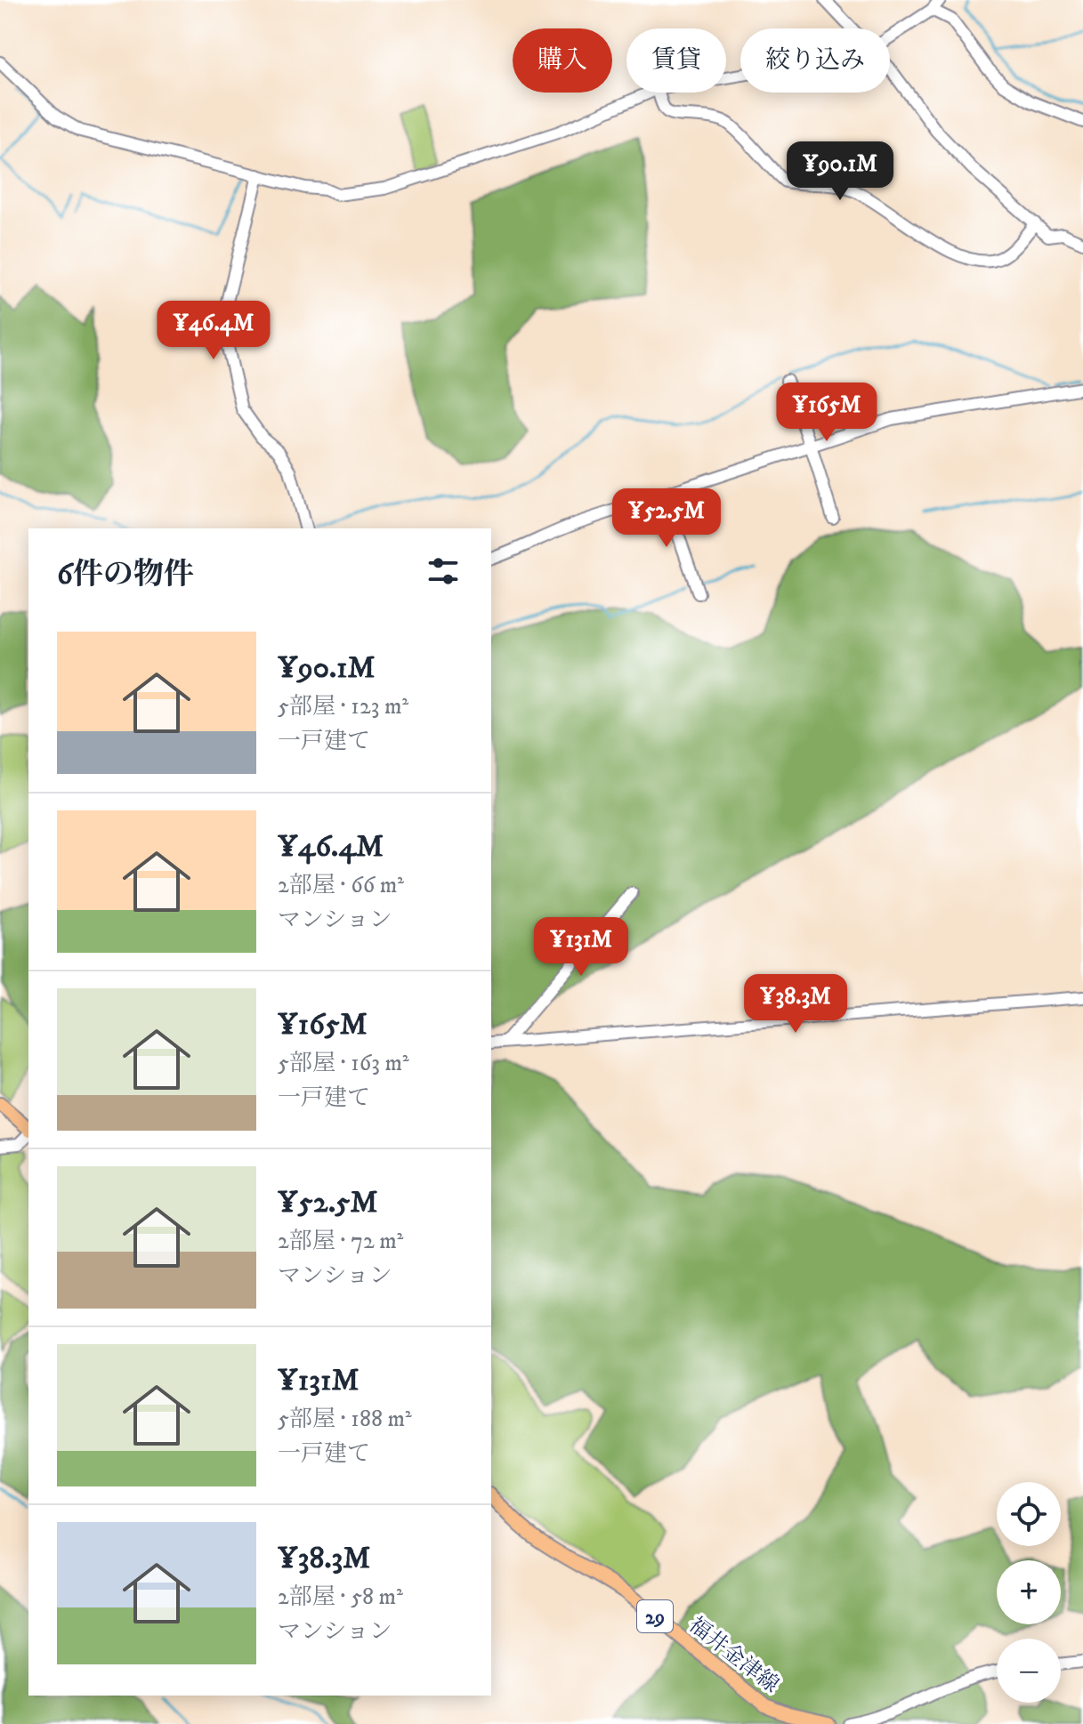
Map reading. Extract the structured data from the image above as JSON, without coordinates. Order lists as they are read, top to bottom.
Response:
{
  "streets": {
    "main road": ["29", "福井金津線"]
  },
  "page": {
    "chip": ["購入", "賃貸", "絞り込み"],
    "price": [
      "¥90.1M",
      "¥46.4M",
      "¥165M",
      "¥52.5M",
      "¥131M",
      "¥38.3M"
    ],
    "heading": "6件の物件",
    "list": [
      {
        "name": "¥90.1M",
        "note": "5部屋 · 123 m² · 一戸建て"
      },
      {
        "name": "¥46.4M",
        "note": "2部屋 · 66 m² · マンション"
      },
      {
        "name": "¥165M",
        "note": "5部屋 · 163 m² · 一戸建て"
      },
      {
        "name": "¥52.5M",
        "note": "2部屋 · 72 m² · マンション"
      },
      {
        "name": "¥131M",
        "note": "5部屋 · 188 m² · 一戸建て"
      },
      {
        "name": "¥38.3M",
        "note": "2部屋 · 58 m² · マンション"
      }
    ],
    "map_buttons": ["+", "−"]
  }
}
